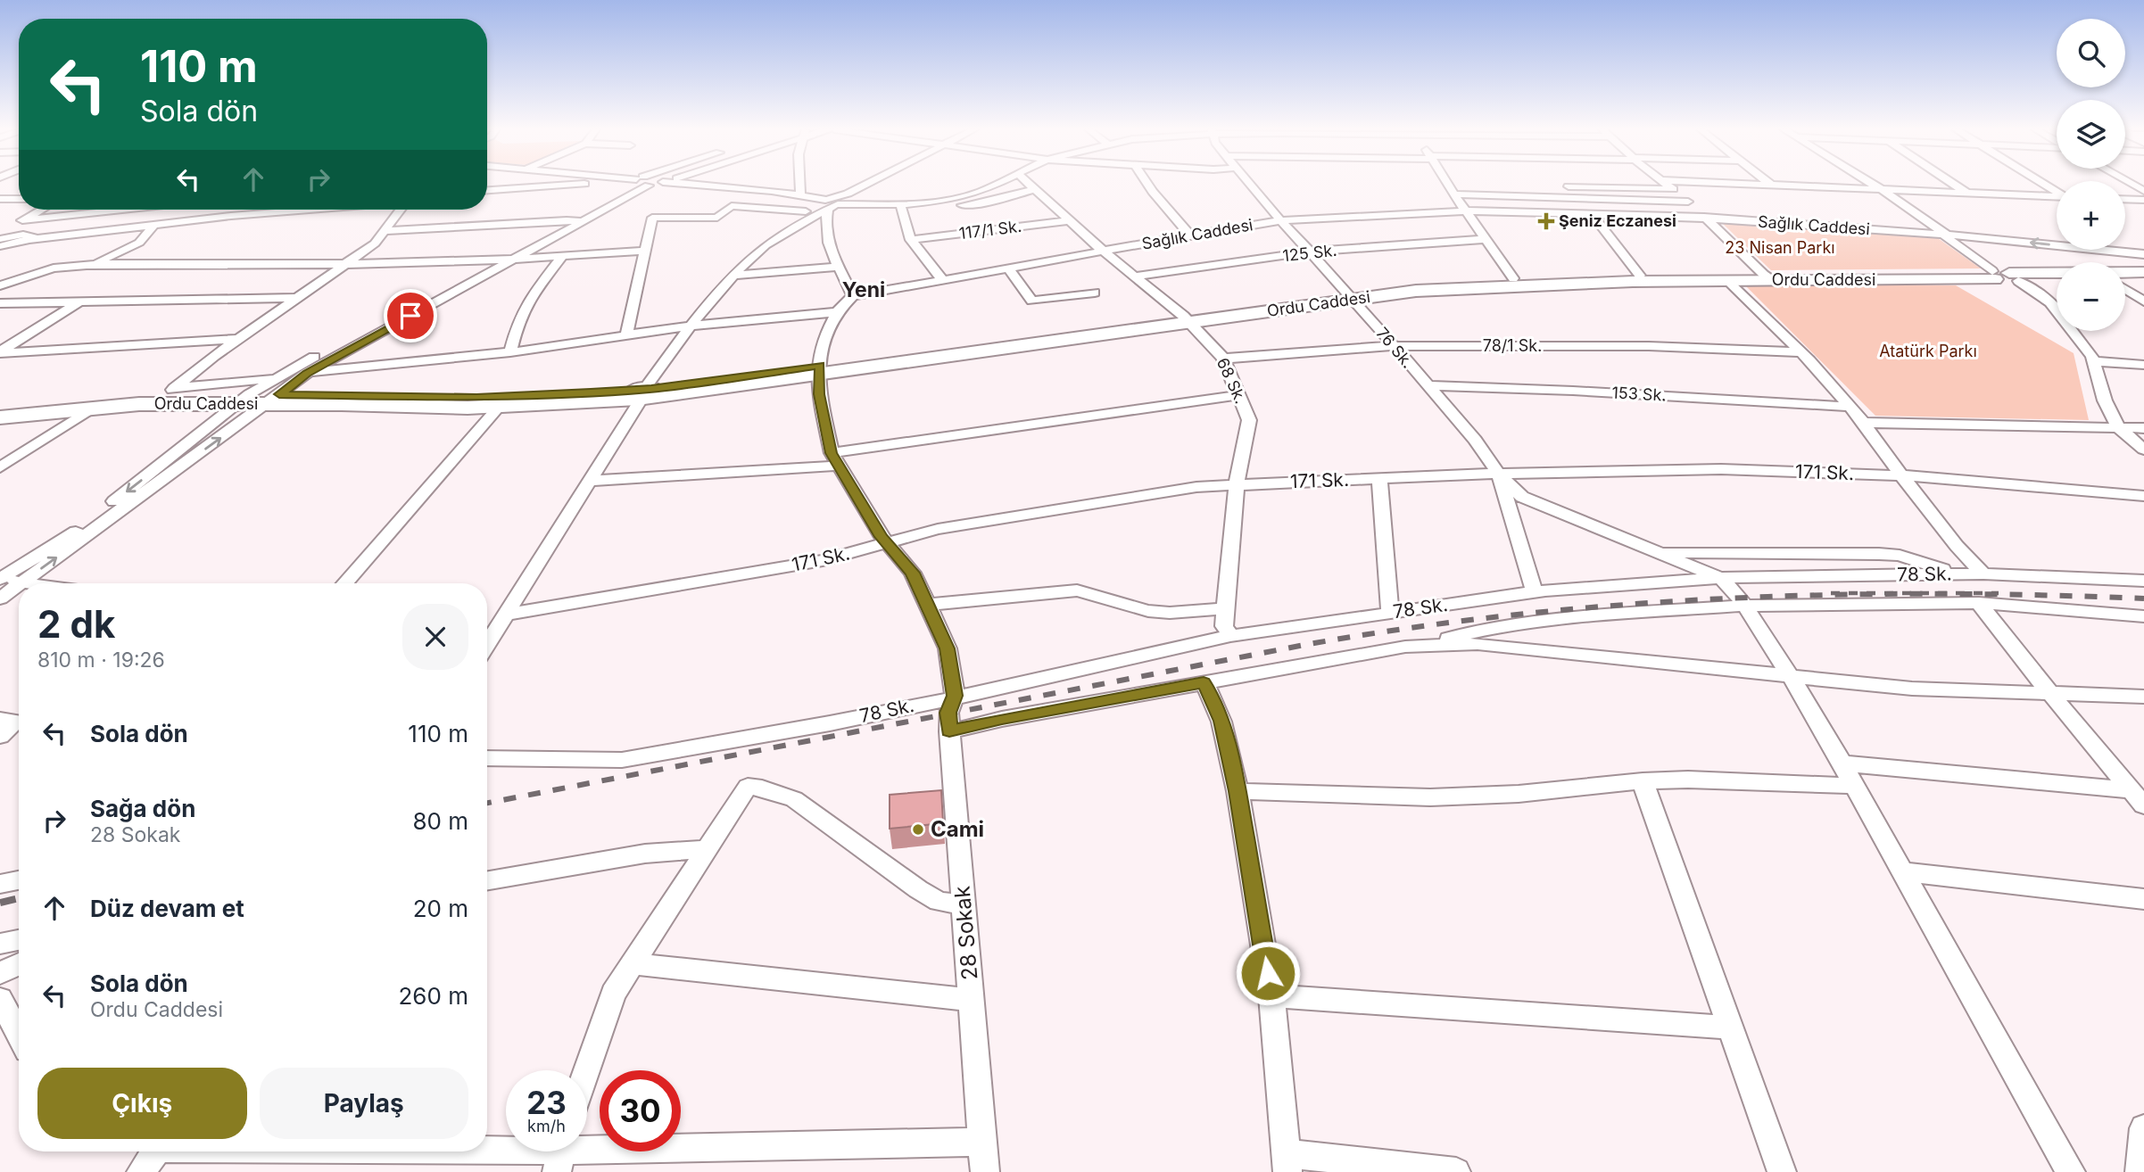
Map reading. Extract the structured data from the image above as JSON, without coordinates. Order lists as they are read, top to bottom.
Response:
{
  "streets": {
    "main road": ["Ordu Caddesi"],
    "street": [
      "Sağlık Caddesi",
      "117/1 Sk.",
      "125 Sk.",
      "78/1 Sk.",
      "76 Sk.",
      "68 Sk.",
      "153 Sk.",
      "171 Sk.",
      "78 Sk.",
      "28 Sokak"
    ]
  },
  "crossings": [
    ["Sağlık Caddesi", "76 Sk."],
    ["Sağlık Caddesi", "68 Sk."],
    ["Sağlık Caddesi", "28 Sokak"],
    ["117/1 Sk.", "68 Sk."],
    ["125 Sk.", "76 Sk."],
    ["125 Sk.", "68 Sk."],
    ["Ordu Caddesi", "76 Sk."],
    ["Ordu Caddesi", "68 Sk."],
    ["Ordu Caddesi", "78 Sk."],
    ["Ordu Caddesi", "28 Sokak"],
    ["78/1 Sk.", "76 Sk."],
    ["78/1 Sk.", "68 Sk."],
    ["78/1 Sk.", "78 Sk."],
    ["76 Sk.", "153 Sk."],
    ["76 Sk.", "171 Sk."],
    ["76 Sk.", "78 Sk."],
    ["68 Sk.", "171 Sk."],
    ["68 Sk.", "78 Sk."],
    ["153 Sk.", "78 Sk."],
    ["171 Sk.", "78 Sk."],
    ["171 Sk.", "28 Sokak"],
    ["78 Sk.", "28 Sokak"]
  ],
  "districts": ["Yeni"],
  "parks": ["23 Nisan Parkı", "Atatürk Parkı"],
  "places": {
    "health": ["Şeniz Eczanesi"],
    "other": ["Cami"]
  },
  "page": {
    "map_buttons": ["+", "−"],
    "turn": ["110 m", "Sola dön"],
    "heading": ["2 dk", "810 m · 19:26"],
    "list": [
      {
        "name": "Sola dön",
        "value": "110 m"
      },
      {
        "name": "Sağa dön",
        "note": "28 Sokak",
        "value": "80 m"
      },
      {
        "name": "Düz devam et",
        "value": "20 m"
      },
      {
        "name": "Sola dön",
        "note": "Ordu Caddesi",
        "value": "260 m"
      }
    ],
    "buttons": ["Çıkış", "Paylaş"],
    "speed": "23 km/h",
    "limit": "30"
  }
}
